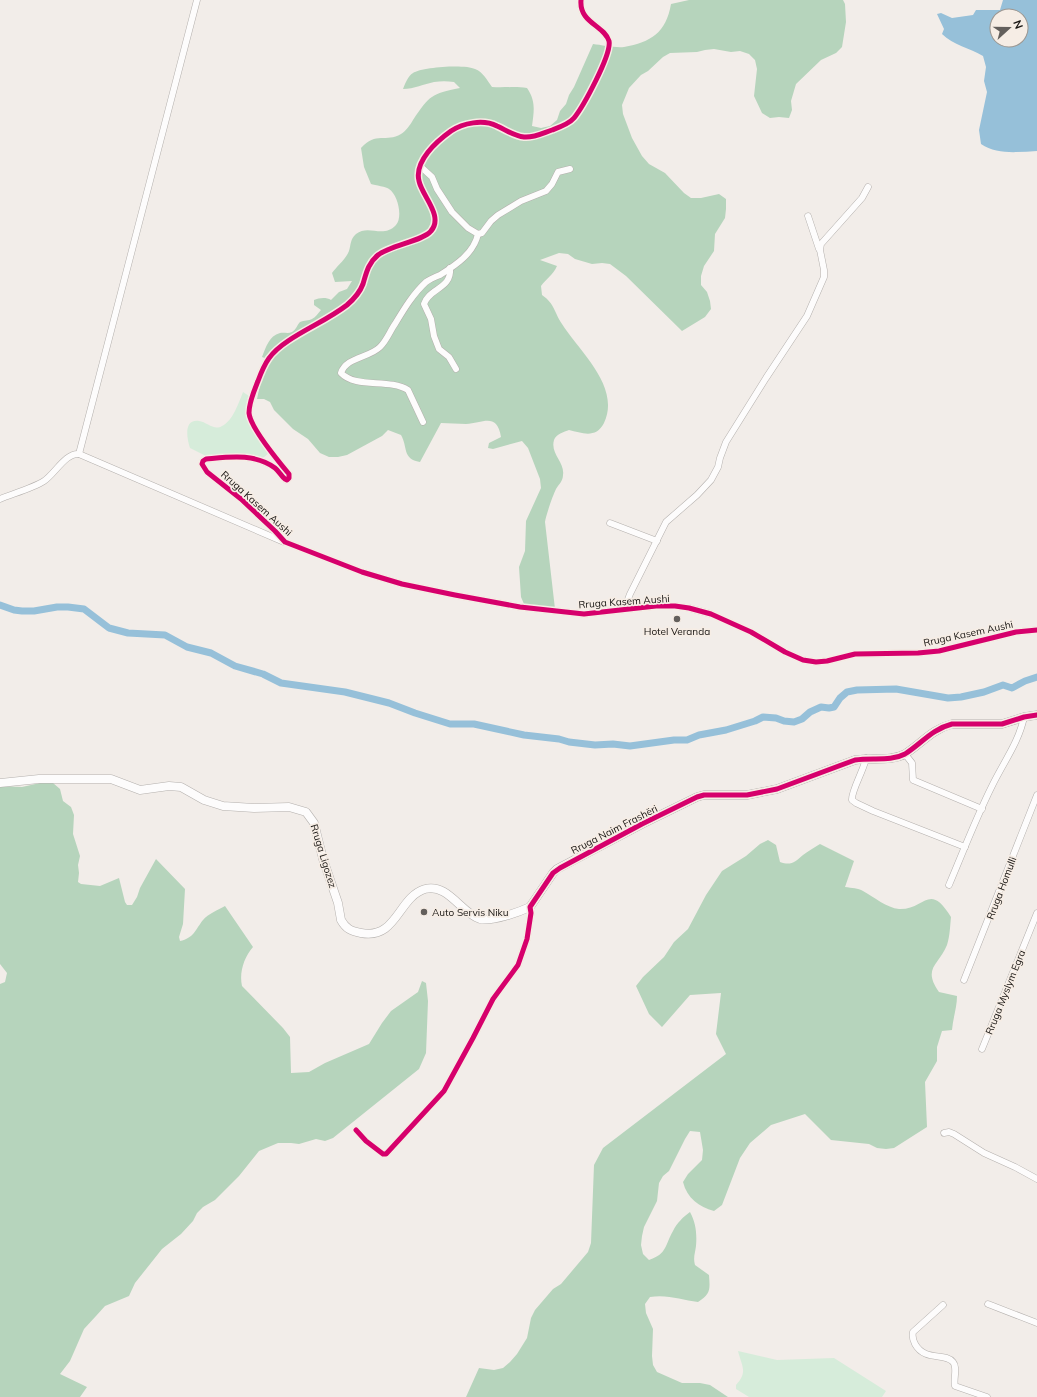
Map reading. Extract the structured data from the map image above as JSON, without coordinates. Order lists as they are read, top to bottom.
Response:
{
  "streets": {
    "street": [
      "Rruga Kasem Aushi",
      "Rruga Naim Frashëri",
      "Rruga Ligozez",
      "Rruga Homulli",
      "Rruga Myslym Egra"
    ]
  },
  "crossings": [
    ["Rruga Naim Frashëri", "Rruga Ligozez"]
  ],
  "places": ["Hotel Veranda", "Auto Servis Niku"],
  "north": "right"
}
